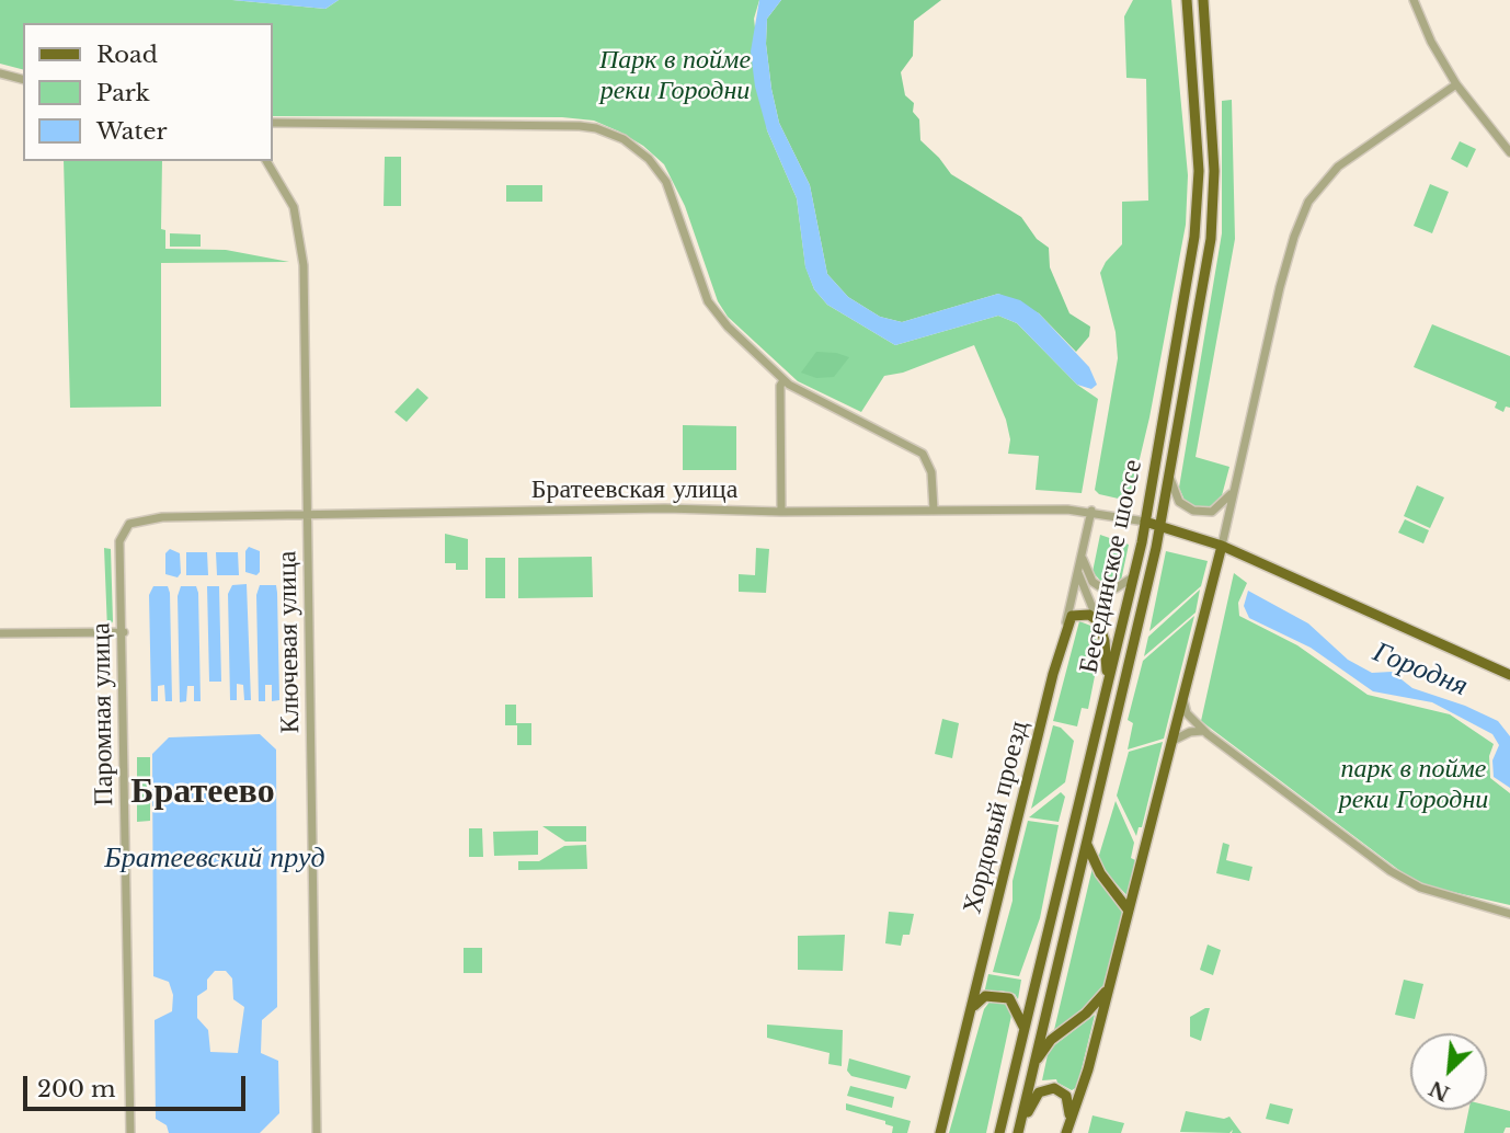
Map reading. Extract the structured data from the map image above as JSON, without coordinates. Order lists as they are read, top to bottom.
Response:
{
  "streets": {
    "main road": ["Бесединское шоссе", "Хордовый проезд"],
    "street": ["Братеевская улица", "Ключевая улица", "Паромная улица"]
  },
  "crossings": [
    ["Братеевская улица", "Бесединское шоссе"],
    ["Братеевская улица", "Ключевая улица"],
    ["Братеевская улица", "Паромная улица"],
    ["Братеевская улица", "Хордовый проезд"]
  ],
  "districts": ["Братеево"],
  "water": ["Городня", "Братеевский пруд"],
  "parks": ["Парк в пойме реки Городни", "парк в пойме реки Городни"],
  "legend": ["Road", "Park", "Water"],
  "scale_bar": "200 m",
  "north": "bottom left"
}
